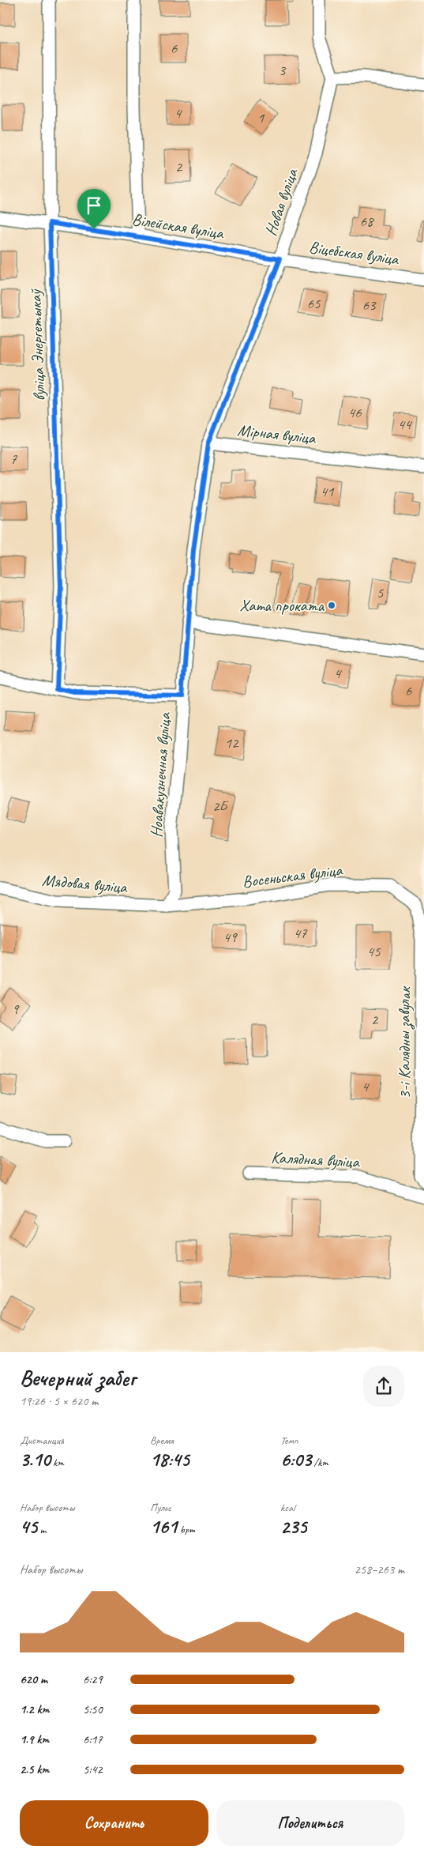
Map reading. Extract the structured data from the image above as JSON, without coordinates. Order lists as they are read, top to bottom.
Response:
{
  "streets": {
    "street": [
      "Новая вуліца",
      "Вілейская вуліца",
      "Віцебская вуліца",
      "вуліца Энергетыкаў",
      "Мірная вуліца",
      "Ноавакузнечная вуліца",
      "Восеньская вуліца",
      "Мядовая вуліца",
      "3-і Калядны завулак",
      "Калядная вуліца"
    ]
  },
  "crossings": [
    ["Новая вуліца", "Вілейская вуліца"],
    ["Новая вуліца", "Віцебская вуліца"],
    ["Новая вуліца", "Мірная вуліца"],
    ["Вілейская вуліца", "Віцебская вуліца"],
    ["Вілейская вуліца", "вуліца Энергетыкаў"],
    ["Ноавакузнечная вуліца", "Восеньская вуліца"],
    ["Ноавакузнечная вуліца", "Мядовая вуліца"],
    ["Восеньская вуліца", "Мядовая вуліца"],
    ["Восеньская вуліца", "3-і Калядны завулак"]
  ],
  "places": ["Хата проката"],
  "house_numbers": [
    "6",
    "3",
    "4",
    "1",
    "2",
    "68",
    "65",
    "63",
    "46",
    "44",
    "7",
    "41",
    "5",
    "4",
    "6",
    "12",
    "2Б",
    "47",
    "49",
    "45",
    "9",
    "2",
    "4"
  ],
  "page": {
    "heading": ["Вечерний забег", "19:26 · 5 × 620 m"],
    "stats": [
      ["Дистанция", "3.10 km"],
      ["Время", "18:45"],
      ["Темп", "6:03 /km"],
      ["Набор высоты", "45 m"],
      ["Пульс", "161 bpm"],
      ["kcal", "235"]
    ],
    "chart": ["Набор высоты", "258–263 m"],
    "list": [
      {
        "name": "620 m",
        "note": "6:29"
      },
      {
        "name": "1.2 km",
        "note": "5:50"
      },
      {
        "name": "1.9 km",
        "note": "6:17"
      },
      {
        "name": "2.5 km",
        "note": "5:42"
      }
    ],
    "buttons": ["Сохранить", "Поделиться"]
  }
}
